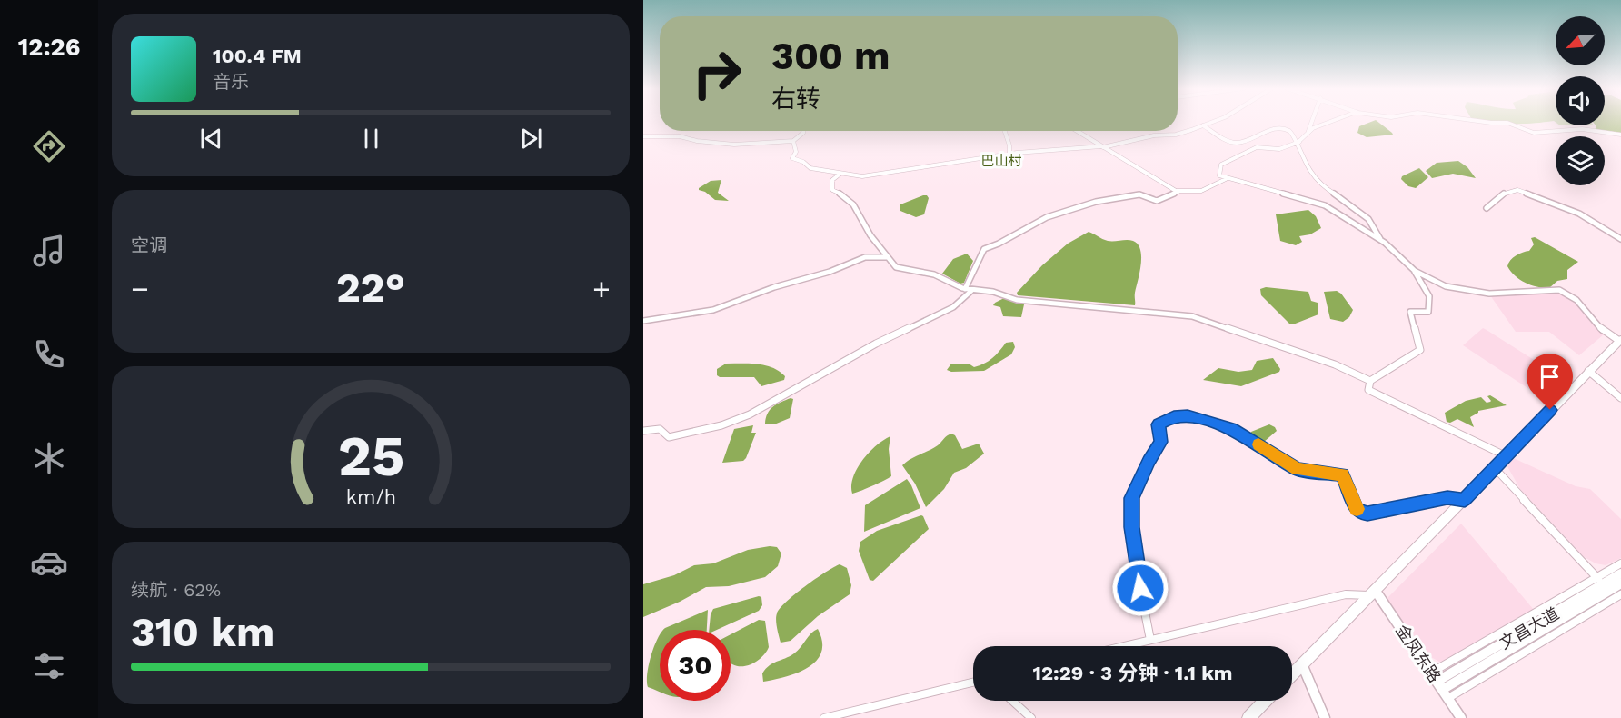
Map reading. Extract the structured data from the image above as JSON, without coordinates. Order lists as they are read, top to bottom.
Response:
{
  "streets": {
    "main road": ["文昌大道", "金凤东路"]
  },
  "crossings": [
    ["文昌大道", "金凤东路"]
  ],
  "districts": ["巴山村"],
  "north": "bottom left",
  "page": {
    "tabs": "12:26",
    "turn": ["300 m", "右转"],
    "song": ["100.4 FM", "音乐"],
    "tile": [
      "空调",
      ["续航 · 62%", "310 km"]
    ],
    "heat": ["−", "22°", "+"],
    "limit": "30",
    "trip": "12:29 · 3 分钟 · 1.1 km",
    "gauge": ["25", "km/h"]
  }
}
